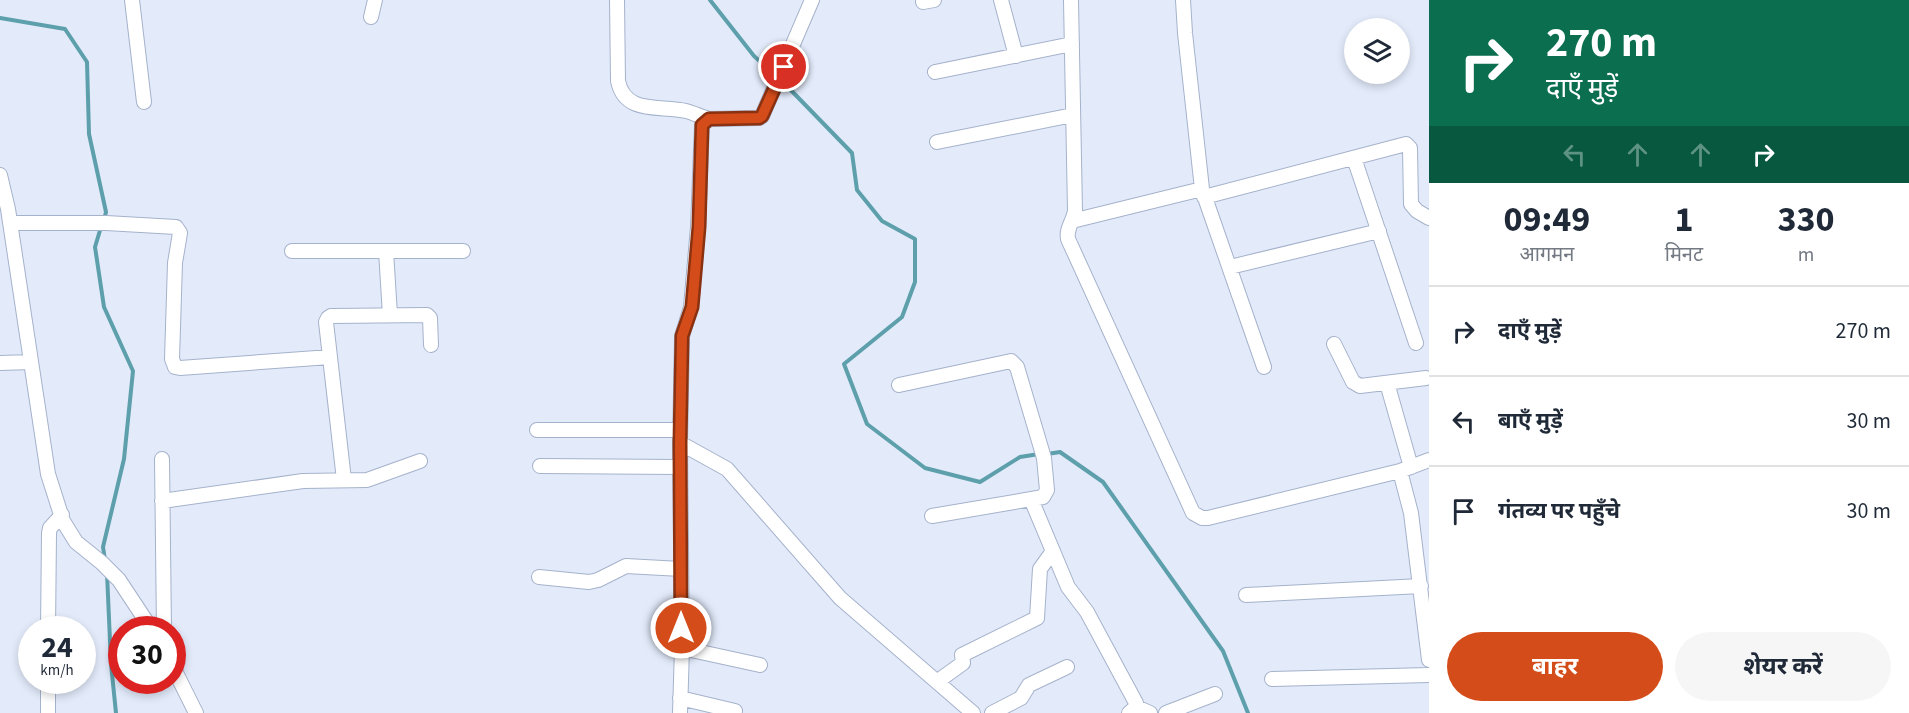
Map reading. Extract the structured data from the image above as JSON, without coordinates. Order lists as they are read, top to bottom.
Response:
{
  "page": {
    "turn": ["270 m", "दाएँ मुड़ें"],
    "eta": [
      "09:49",
      "आगमन",
      "1",
      "मिनट",
      "330",
      "m"
    ],
    "list": [
      {
        "name": "दाएँ मुड़ें",
        "value": "270 m"
      },
      {
        "name": "बाएँ मुड़ें",
        "value": "30 m"
      },
      {
        "name": "गंतव्य पर पहुँचे",
        "value": "30 m"
      }
    ],
    "speed": "24 km/h",
    "limit": "30",
    "buttons": ["बाहर", "शेयर करें"]
  }
}
